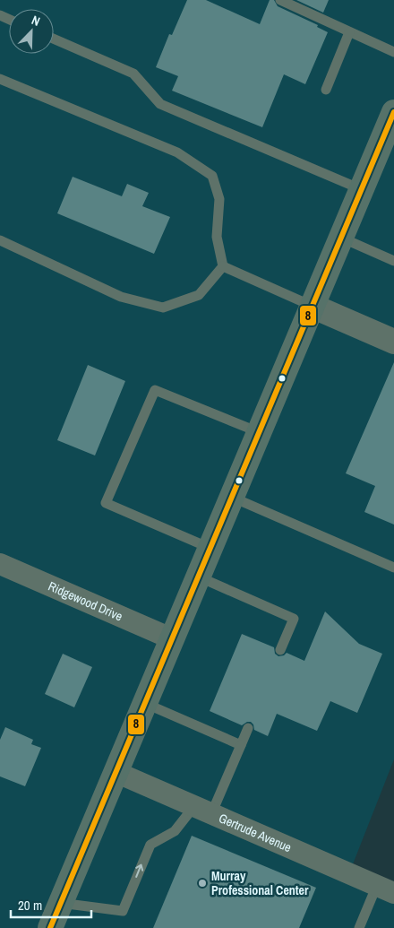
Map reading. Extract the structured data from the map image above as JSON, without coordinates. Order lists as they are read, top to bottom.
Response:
{
  "streets": {
    "street": ["Ridgewood Drive", "Gertrude Avenue"]
  },
  "places": ["Murray Professional Center"],
  "lines": ["transit line 8"],
  "scale_bar": "20 m",
  "north": "top right"
}
